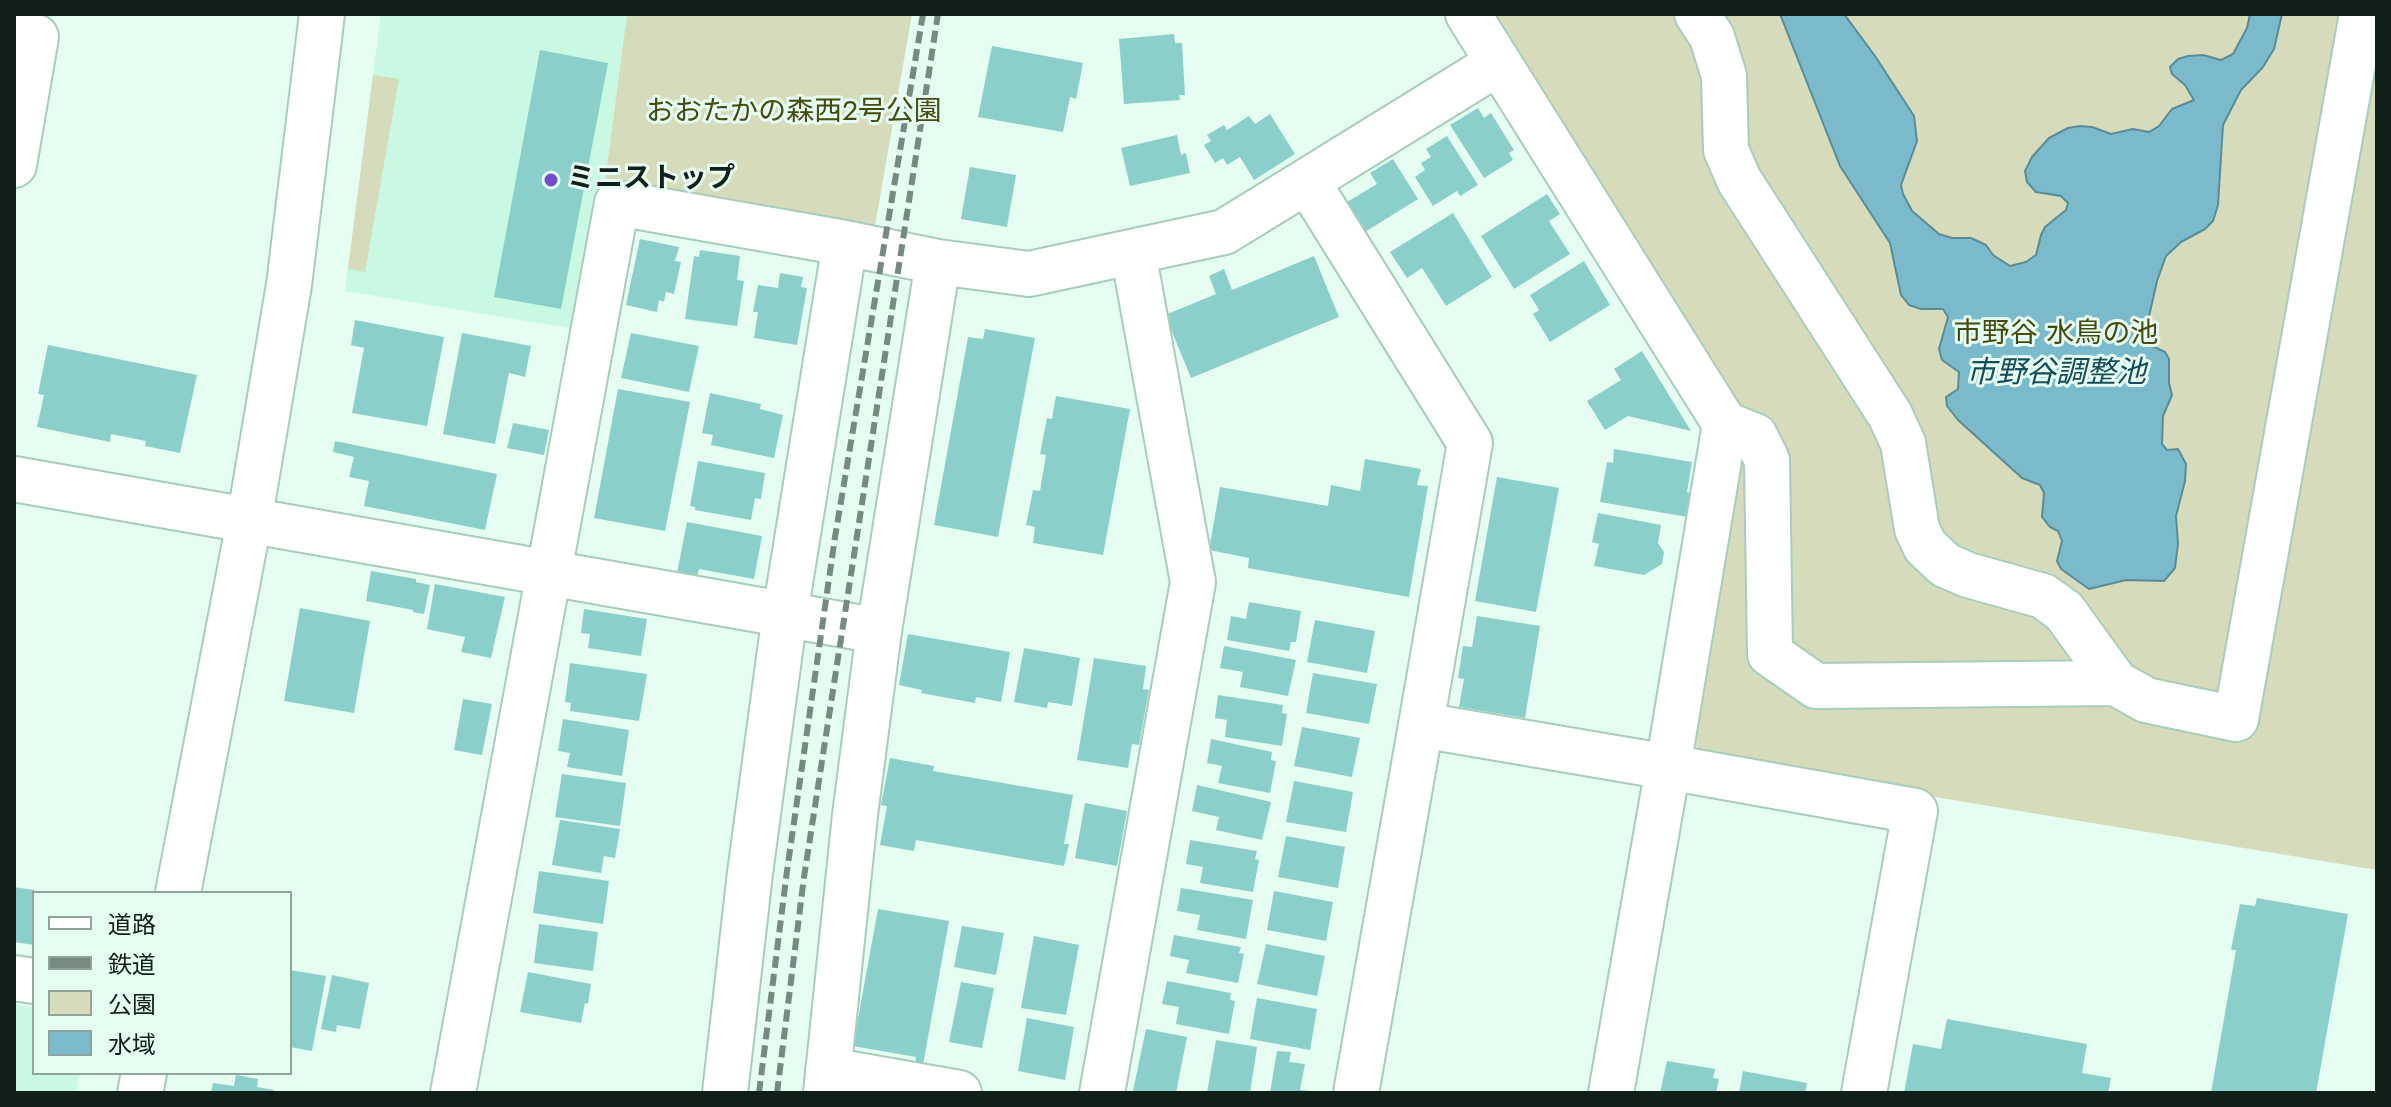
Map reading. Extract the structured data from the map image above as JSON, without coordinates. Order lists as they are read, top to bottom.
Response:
{
  "water": ["市野谷調整池"],
  "parks": ["おおたかの森西2号公園", "市野谷 水鳥の池"],
  "places": ["ミニストップ"],
  "legend": [
    "道路",
    "鉄道",
    "公園",
    "水域"
  ]
}
